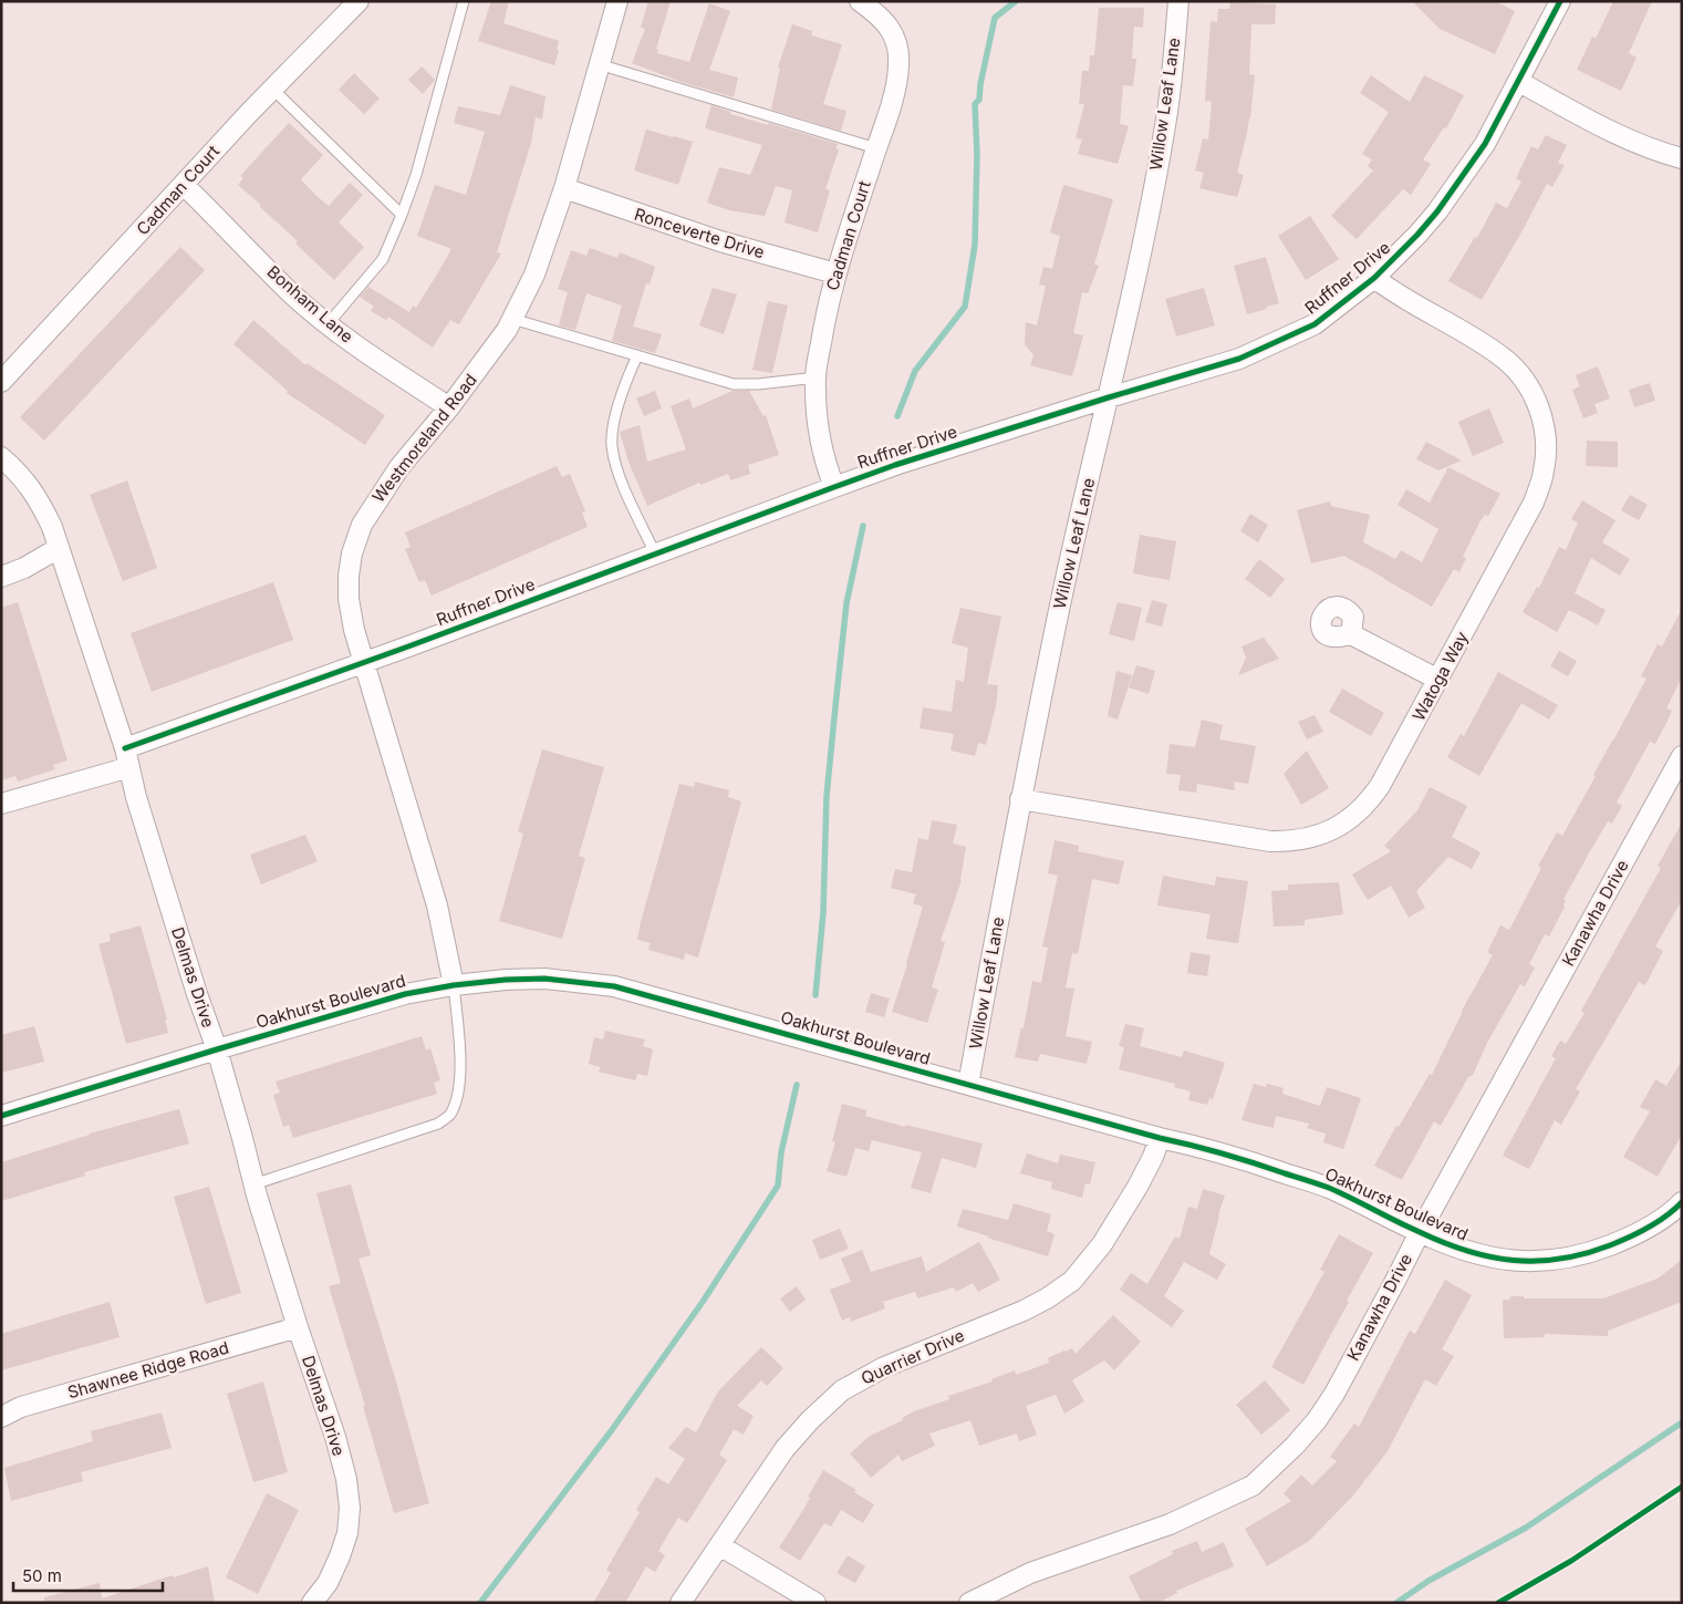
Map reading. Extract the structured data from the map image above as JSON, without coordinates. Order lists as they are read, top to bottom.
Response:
{
  "streets": {
    "street": [
      "Willow Leaf Lane",
      "Cadman Court",
      "Ronceverte Drive",
      "Ruffner Drive",
      "Bonham Lane",
      "Westmoreland Road",
      "Watoga Way",
      "Kanawha Drive",
      "Delmas Drive",
      "Oakhurst Boulevard",
      "Quarrier Drive",
      "Shawnee Ridge Road"
    ]
  },
  "crossings": [
    ["Willow Leaf Lane", "Ruffner Drive"],
    ["Willow Leaf Lane", "Watoga Way"],
    ["Willow Leaf Lane", "Oakhurst Boulevard"],
    ["Cadman Court", "Ronceverte Drive"],
    ["Cadman Court", "Ruffner Drive"],
    ["Cadman Court", "Bonham Lane"],
    ["Ronceverte Drive", "Westmoreland Road"],
    ["Ruffner Drive", "Westmoreland Road"],
    ["Ruffner Drive", "Watoga Way"],
    ["Ruffner Drive", "Delmas Drive"],
    ["Bonham Lane", "Westmoreland Road"],
    ["Westmoreland Road", "Oakhurst Boulevard"],
    ["Kanawha Drive", "Oakhurst Boulevard"],
    ["Delmas Drive", "Oakhurst Boulevard"],
    ["Delmas Drive", "Shawnee Ridge Road"],
    ["Oakhurst Boulevard", "Quarrier Drive"]
  ],
  "scale_bar": "50 m"
}
